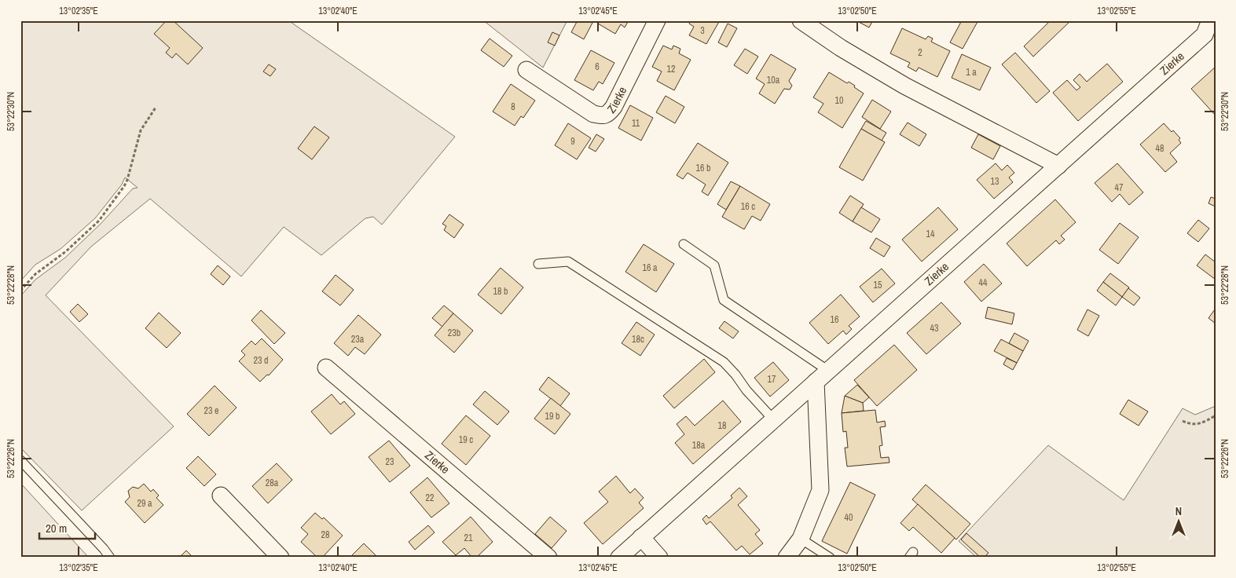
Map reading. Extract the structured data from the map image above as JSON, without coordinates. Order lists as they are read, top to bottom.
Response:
{
  "streets": {
    "street": ["Zierke"]
  },
  "house_numbers": [
    "3",
    "2",
    "6",
    "12",
    "1 a",
    "10a",
    "10",
    "8",
    "11",
    "9",
    "48",
    "16 b",
    "13",
    "47",
    "16 c",
    "14",
    "16 a",
    "44",
    "15",
    "18 b",
    "16",
    "43",
    "23b",
    "23a",
    "18c",
    "23 d",
    "17",
    "23 e",
    "19 b",
    "18",
    "19 c",
    "18a",
    "23",
    "28a",
    "22",
    "29 a",
    "40",
    "28",
    "21"
  ],
  "scale_bar": "20 m",
  "north": "top",
  "coordinates": [
    "13°02'35\"E",
    "13°02'40\"E",
    "13°02'45\"E",
    "13°02'50\"E",
    "13°02'55\"E",
    "53°22'30\"N",
    "53°22'28\"N",
    "53°22'26\"N"
  ]
}
